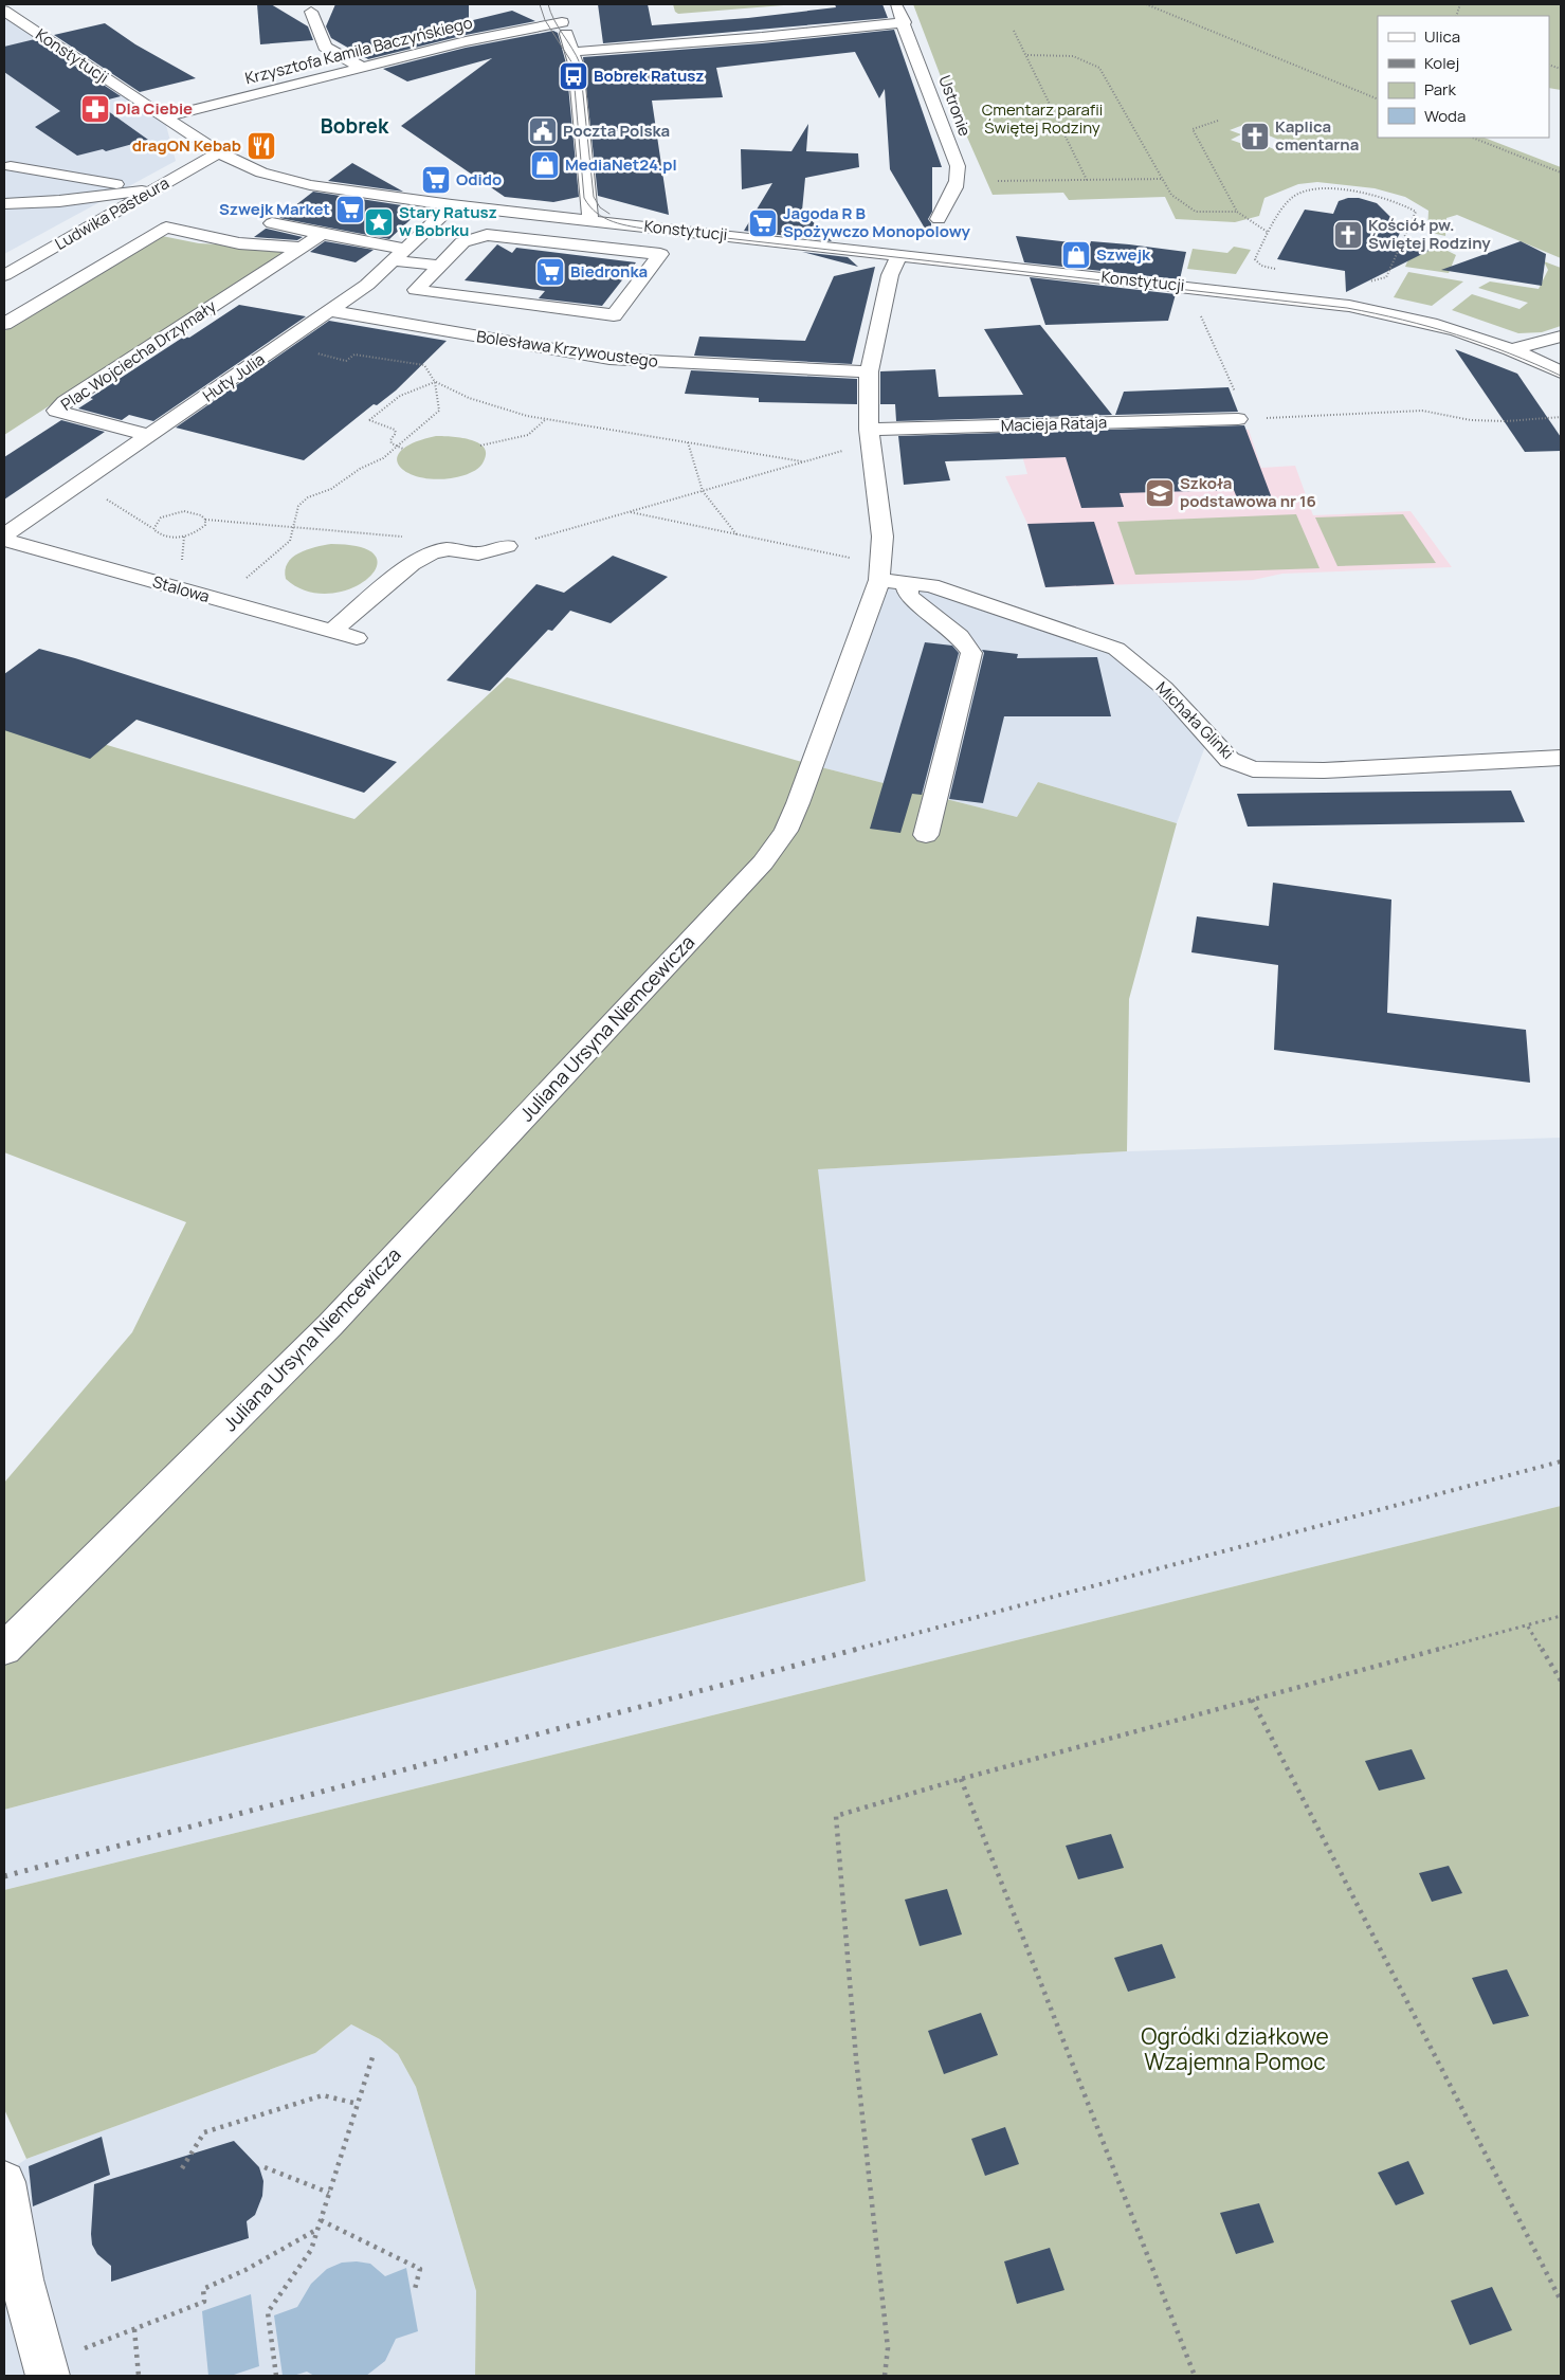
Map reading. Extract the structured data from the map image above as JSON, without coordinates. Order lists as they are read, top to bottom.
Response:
{
  "streets": {
    "street": [
      "Krzysztofa Kamila Baczyńskiego",
      "Konstytucji",
      "Ustronie",
      "Ludwika Pasteura",
      "Bolesława Krzywoustego",
      "Plac Wojciecha Drzymały",
      "Huty Julia",
      "Macieja Rataja",
      "Stalowa",
      "Michała Glinki",
      "Juliana Ursyna Niemcewicza"
    ]
  },
  "crossings": [
    ["Krzysztofa Kamila Baczyńskiego", "Konstytucji"],
    ["Konstytucji", "Ludwika Pasteura"],
    ["Konstytucji", "Huty Julia"],
    ["Konstytucji", "Juliana Ursyna Niemcewicza"],
    ["Bolesława Krzywoustego", "Huty Julia"],
    ["Bolesława Krzywoustego", "Juliana Ursyna Niemcewicza"],
    ["Plac Wojciecha Drzymały", "Huty Julia"],
    ["Macieja Rataja", "Juliana Ursyna Niemcewicza"],
    ["Michała Glinki", "Juliana Ursyna Niemcewicza"]
  ],
  "districts": ["Bobrek"],
  "parks": ["Cmentarz parafii Świętej Rodziny", "Ogródki działkowe Wzajemna Pomoc"],
  "places": {
    "bus stop": ["Bobrek Ratusz"],
    "pharmacy": ["Dla Ciebie"],
    "public building": ["Poczta Polska"],
    "church": ["Kaplica cmentarna", "Kościół pw. Świętej Rodziny"],
    "restaurant": ["dragON Kebab"],
    "shop": ["MediaNet24.pl", "Szwejk"],
    "supermarket": [
      "Odido",
      "Szwejk Market",
      "Jagoda R B Spożywczo Monopolowy",
      "Biedronka"
    ],
    "place": ["Stary Ratusz w Bobrku"],
    "school or university": ["Szkoła podstawowa nr 16"]
  },
  "legend": [
    "Ulica",
    "Kolej",
    "Park",
    "Woda"
  ]
}
